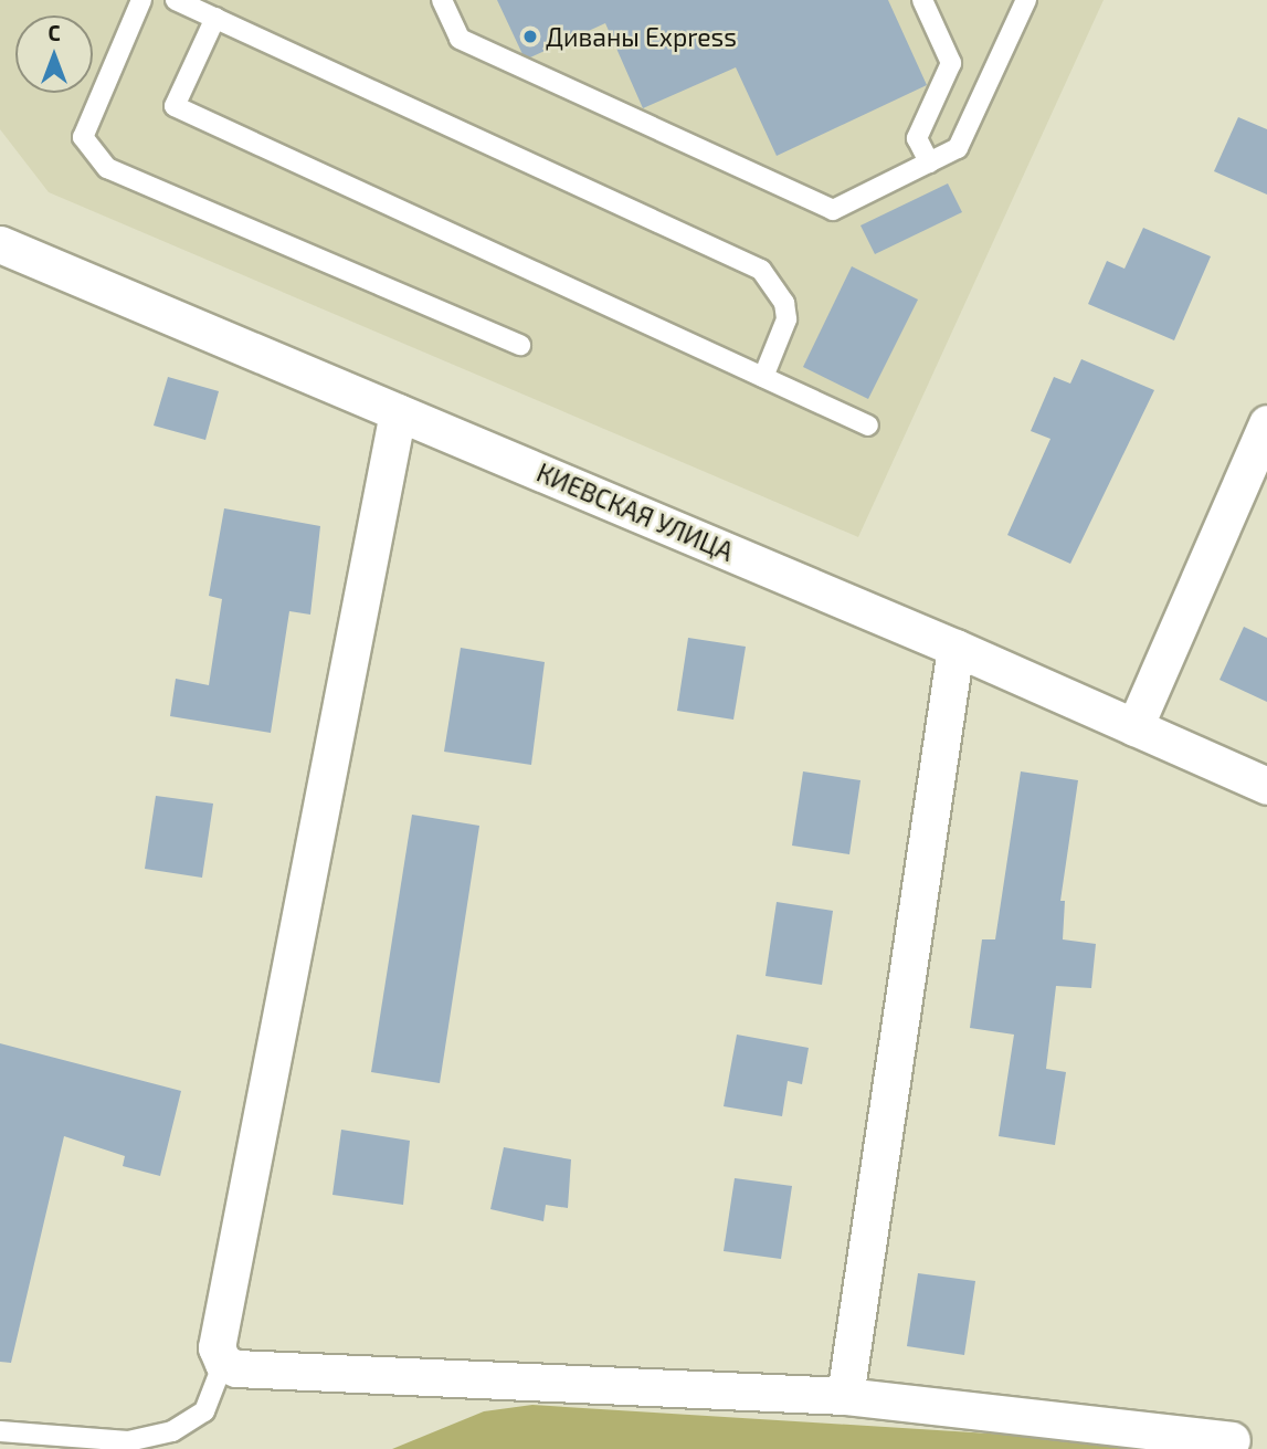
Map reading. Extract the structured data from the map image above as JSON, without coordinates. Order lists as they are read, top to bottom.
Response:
{
  "streets": {
    "street": ["КИЕВСКАЯ УЛИЦА"]
  },
  "places": ["Диваны Express"],
  "north": "top"
}
